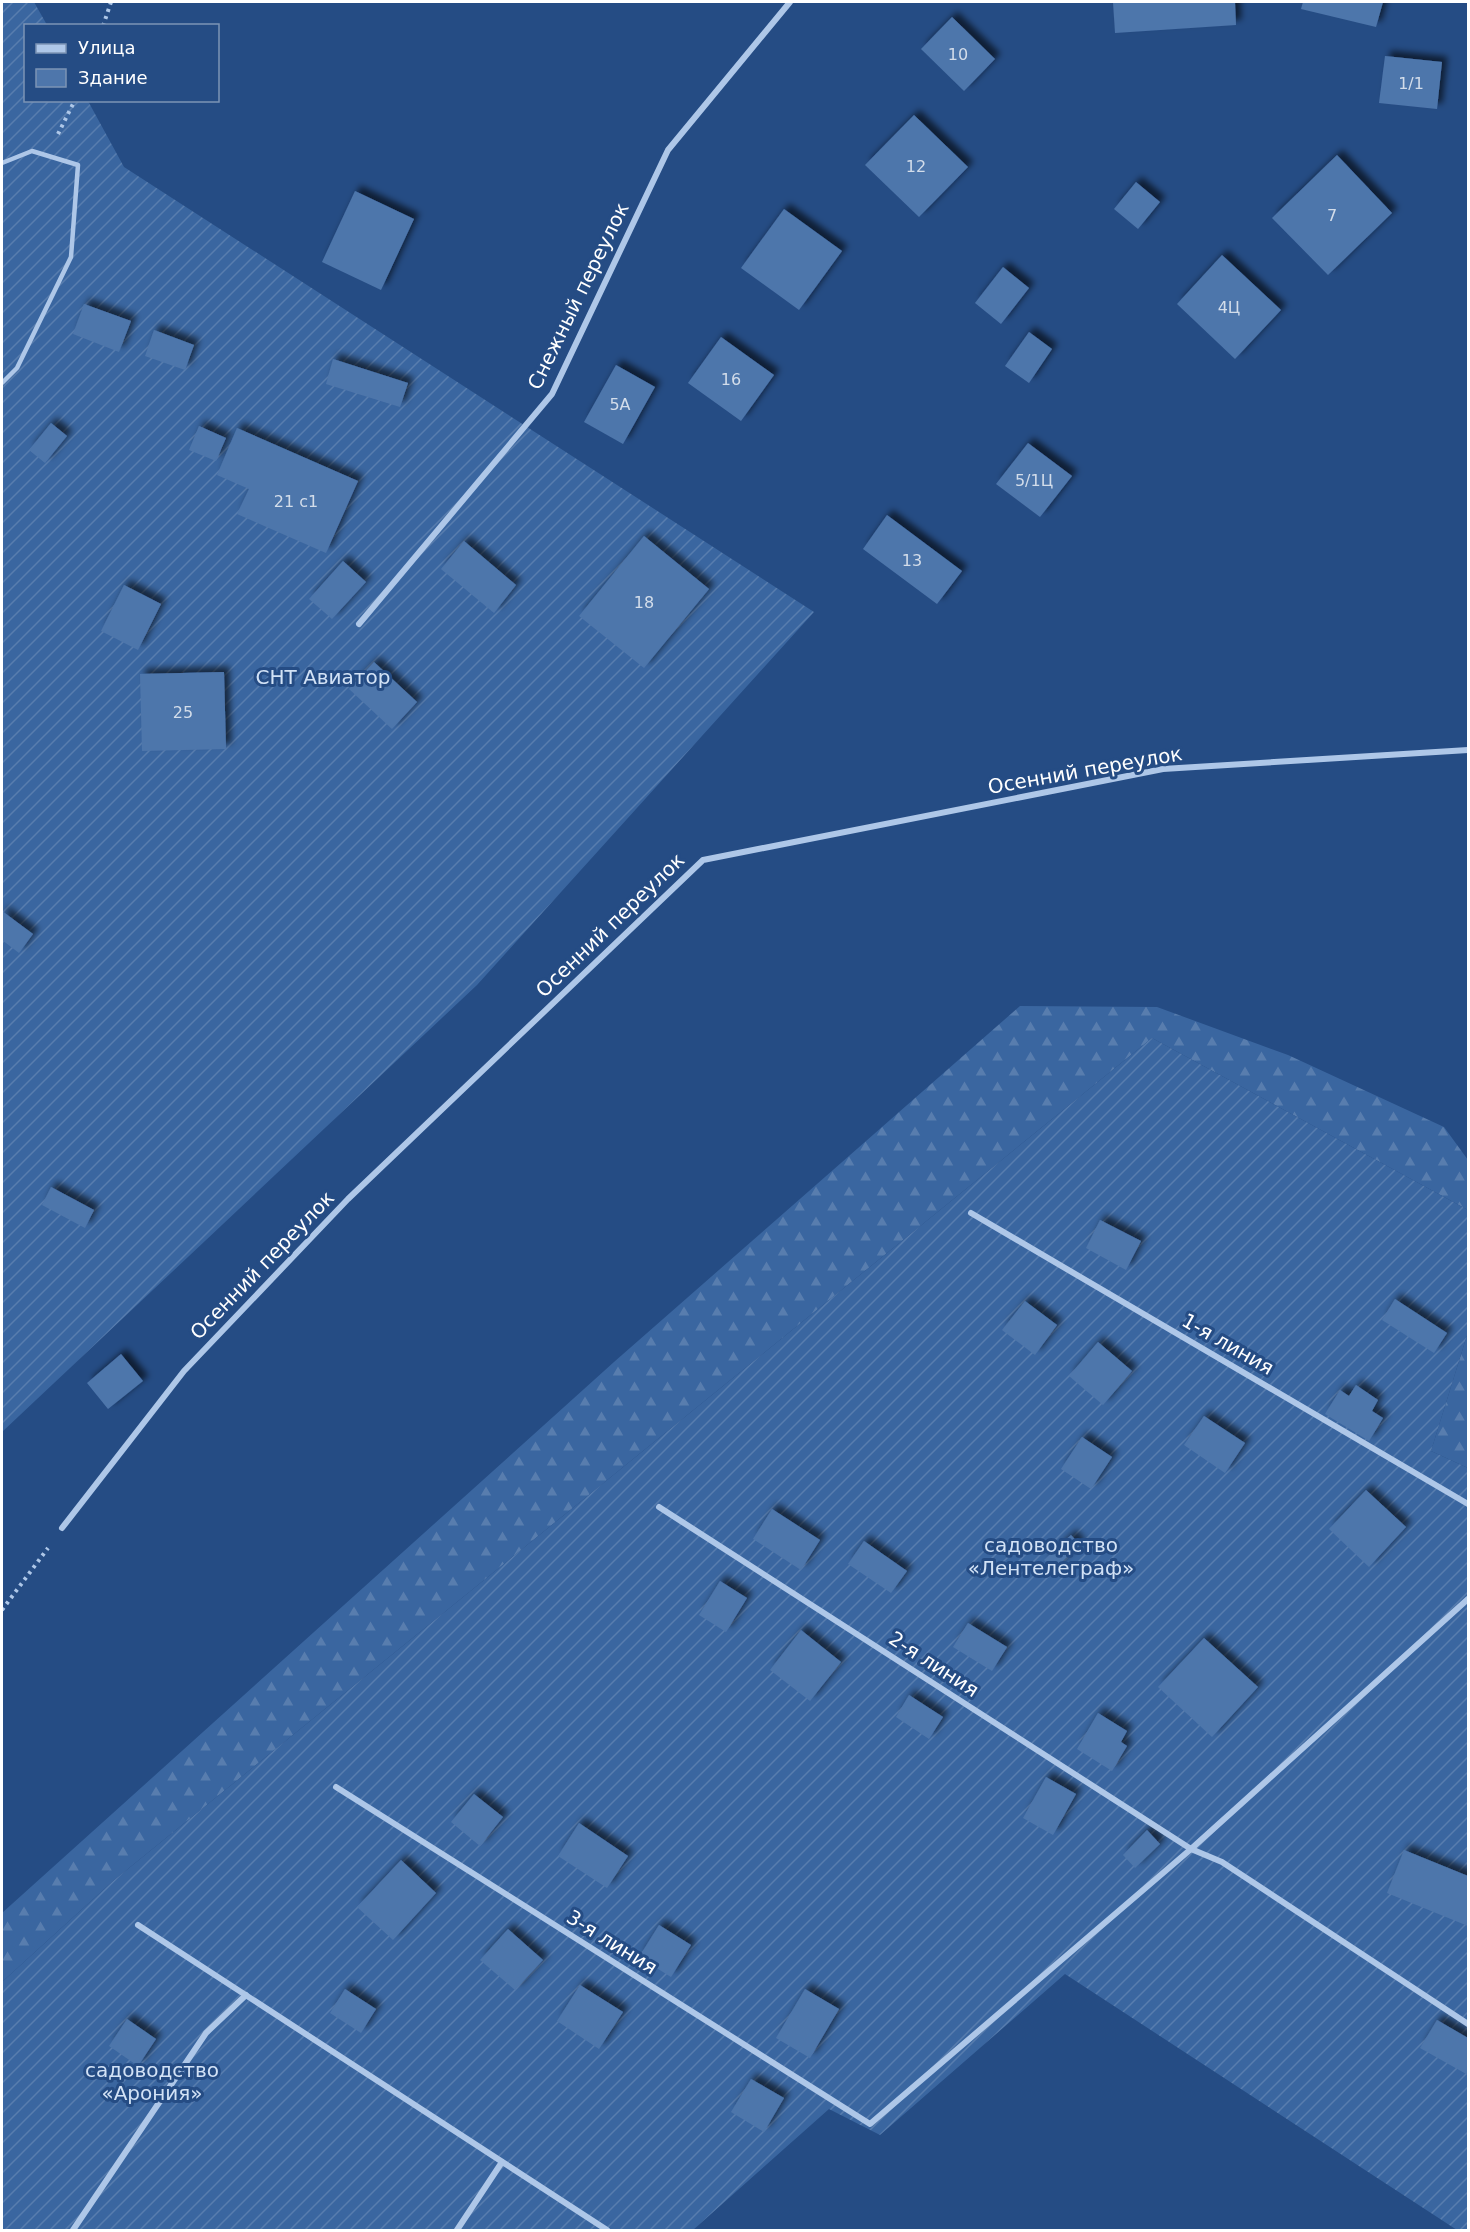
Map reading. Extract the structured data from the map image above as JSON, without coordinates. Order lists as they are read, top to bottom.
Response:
{
  "streets": {
    "street": [
      "Снежный переулок",
      "Осенний переулок",
      "1-я линия",
      "2-я линия",
      "3-я линия"
    ]
  },
  "crossings": [
    ["2-я линия", "3-я линия"]
  ],
  "parks": ["СНТ Авиатор", "садоводство «Лентелеграф»", "садоводство «Арония»"],
  "house_numbers": [
    "10",
    "1/1",
    "12",
    "7",
    "4Ц",
    "16",
    "5А",
    "5/1Ц",
    "21 с1",
    "13",
    "18",
    "25"
  ],
  "legend": ["Улица", "Здание"]
}
